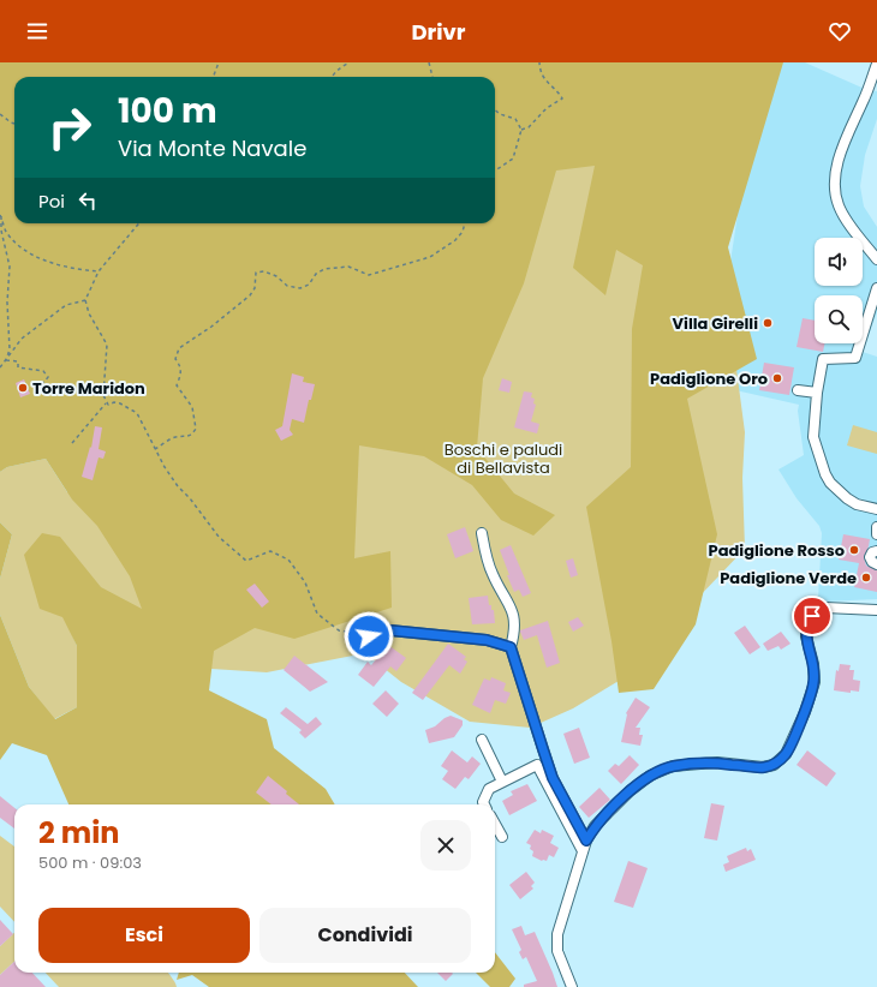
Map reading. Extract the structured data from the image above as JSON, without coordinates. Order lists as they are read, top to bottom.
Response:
{
  "parks": ["Boschi e paludi di Bellavista"],
  "places": [
    "Villa Girelli",
    "Padiglione Oro",
    "Torre Maridon",
    "Padiglione Rosso",
    "Padiglione Verde"
  ],
  "page": {
    "header": "Drivr",
    "turn": ["100 m", "Via Monte Navale"],
    "then": "Poi",
    "heading": ["2 min", "500 m · 09:03"],
    "buttons": ["Esci", "Condividi"]
  }
}
